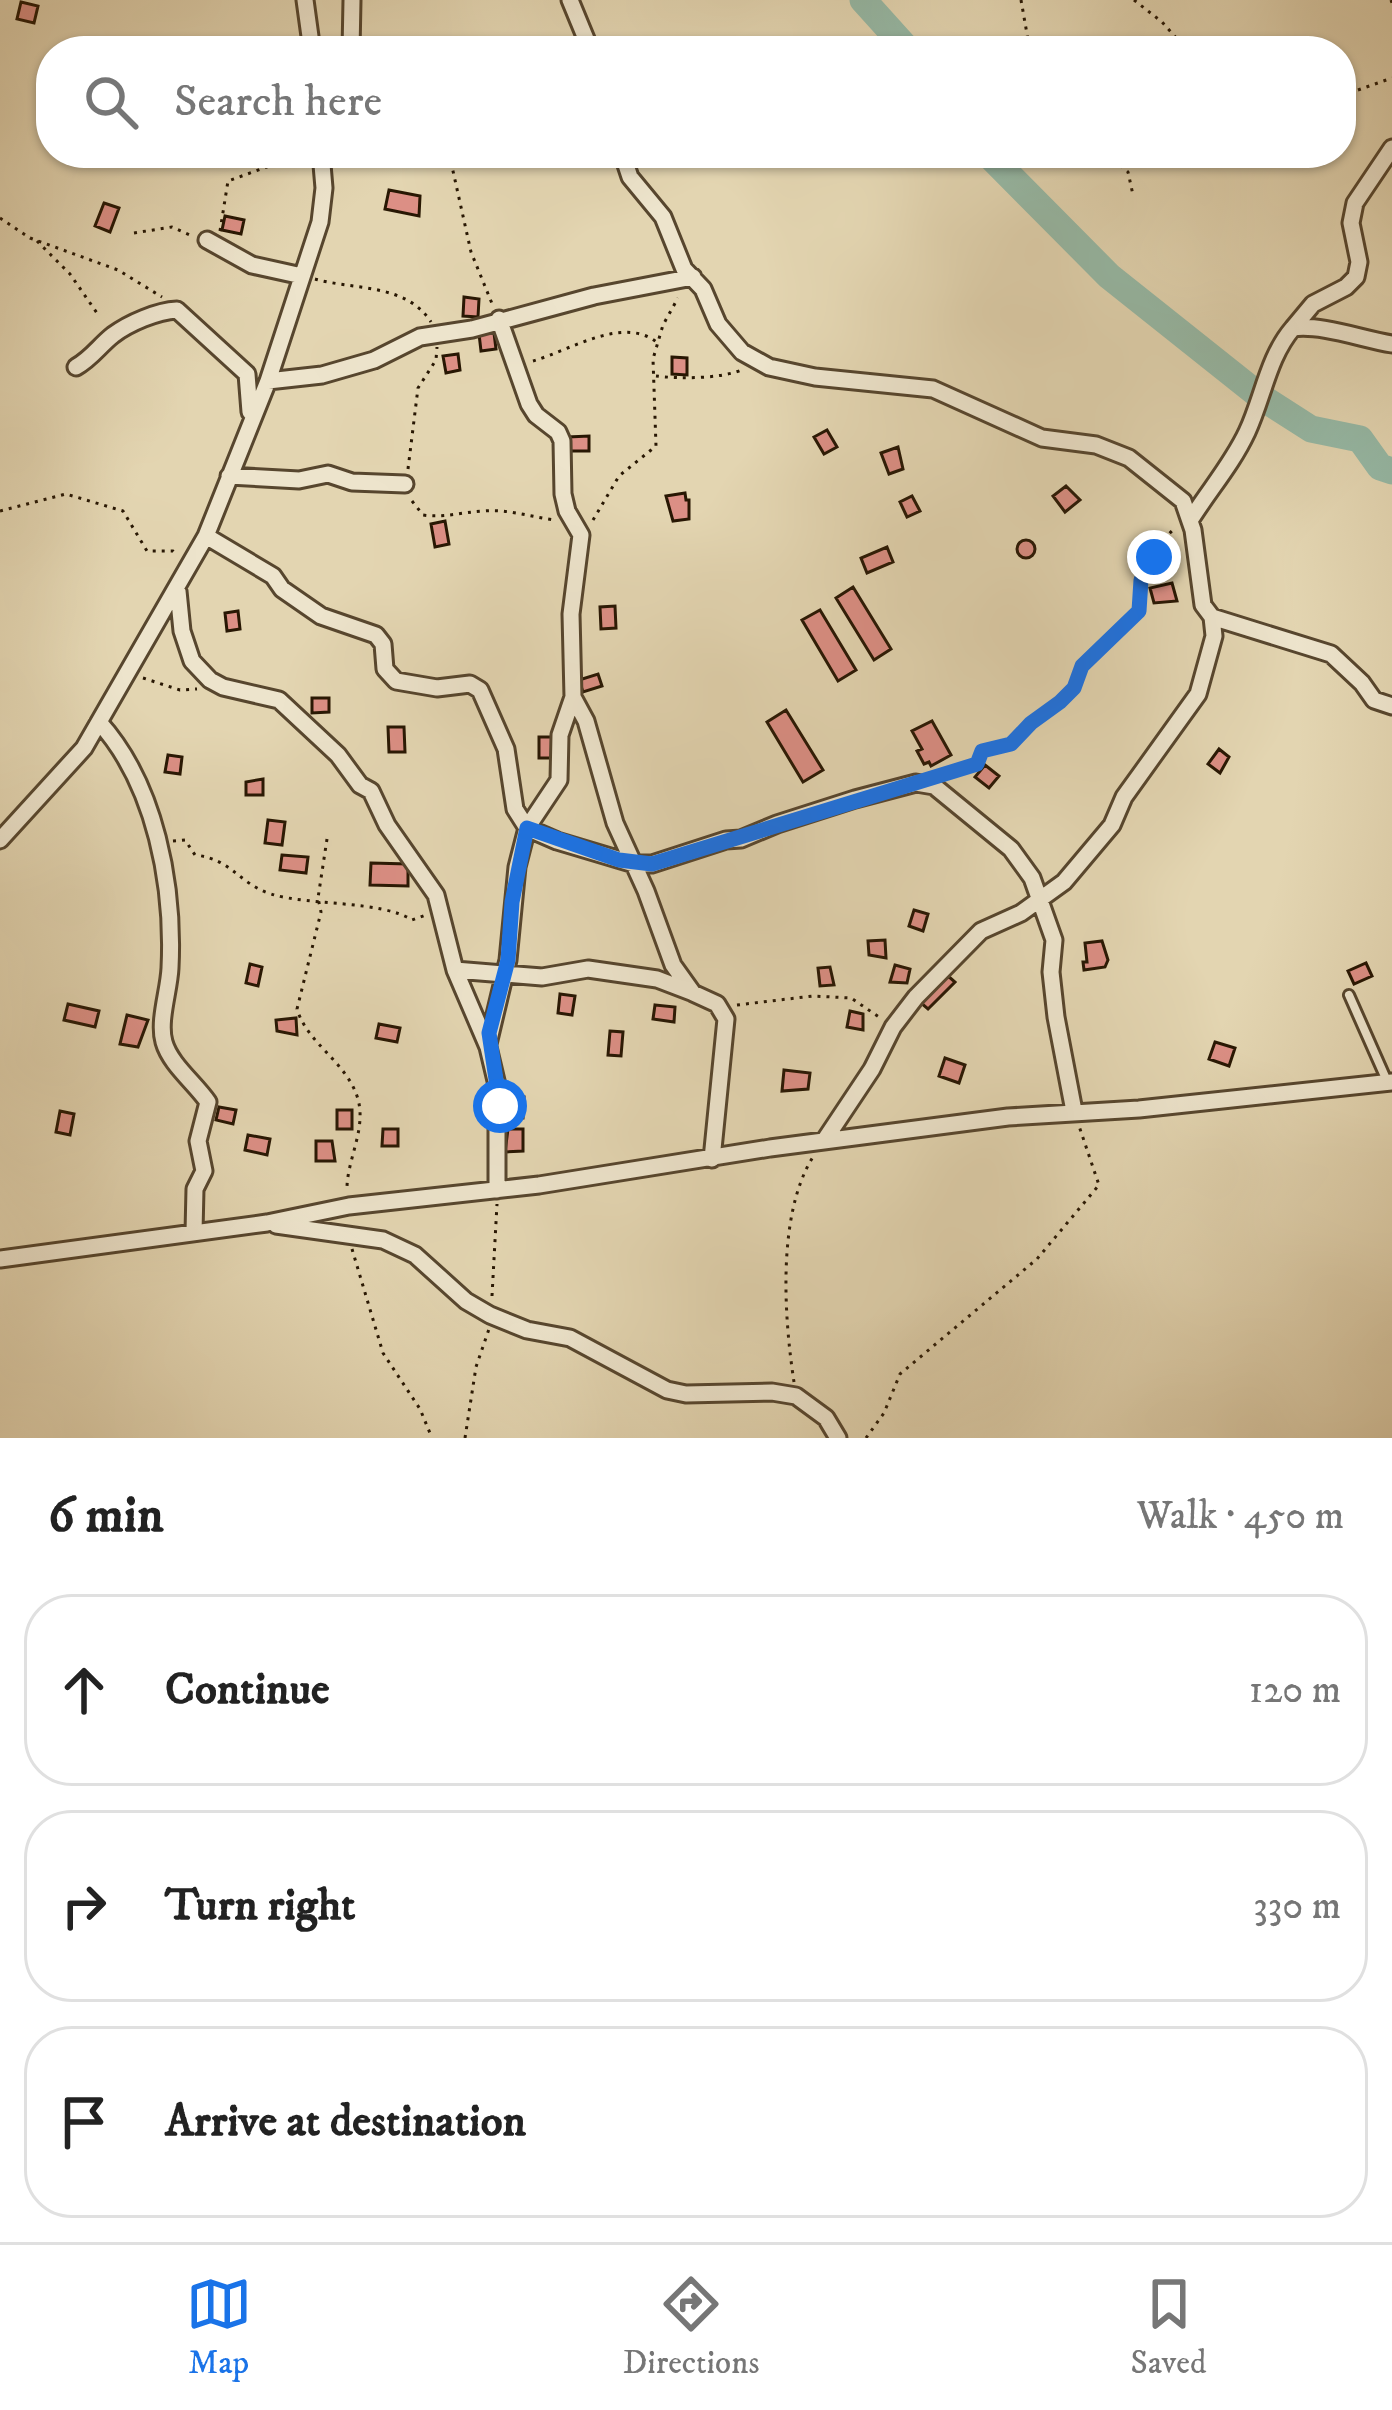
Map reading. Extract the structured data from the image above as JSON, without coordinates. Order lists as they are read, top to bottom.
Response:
{
  "page": {
    "search": "Search here",
    "heading": ["6 min", "Walk · 450 m"],
    "list": [
      ["Continue", "120 m"],
      ["Turn right", "330 m"],
      "Arrive at destination"
    ],
    "nav": ["Map", "Directions", "Saved"]
  }
}
